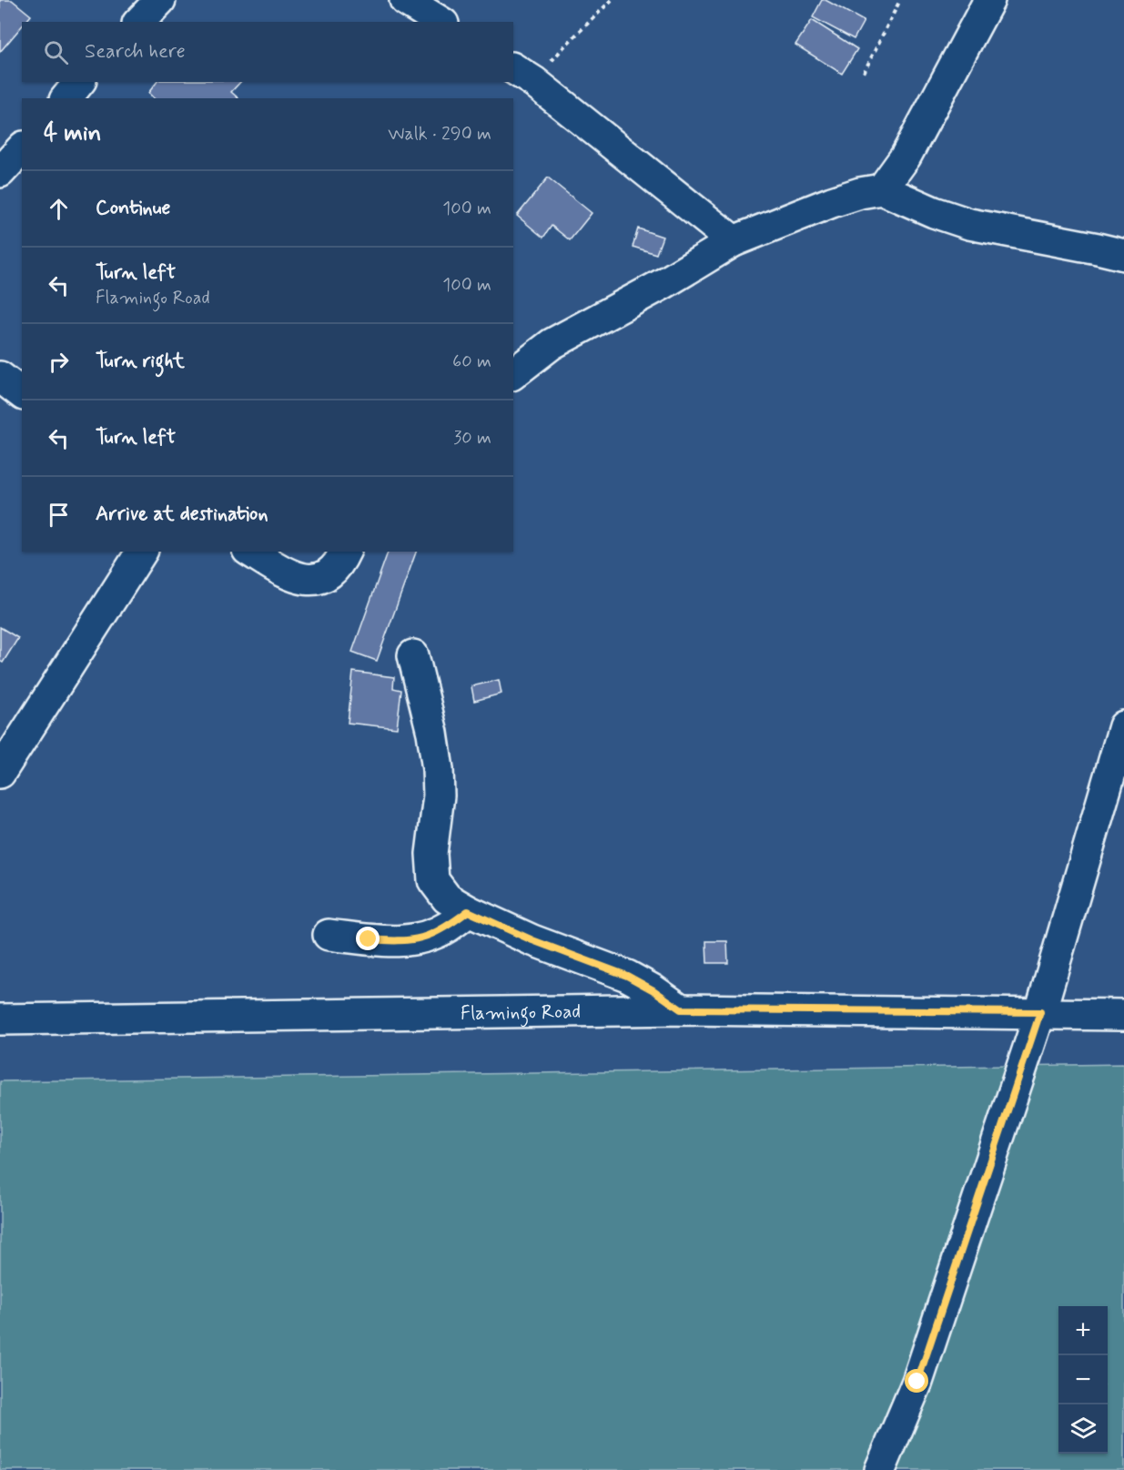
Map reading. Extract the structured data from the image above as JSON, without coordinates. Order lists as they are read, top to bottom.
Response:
{
  "streets": {
    "street": ["Flamingo Road"]
  },
  "page": {
    "search": "Search here",
    "heading": ["4 min", "Walk · 290 m"],
    "list": [
      ["Continue", "100 m"],
      ["Turn left", "Flamingo Road", "100 m"],
      ["Turn right", "60 m"],
      ["Turn left", "30 m"],
      "Arrive at destination"
    ],
    "map_buttons": ["+", "−"]
  }
}
